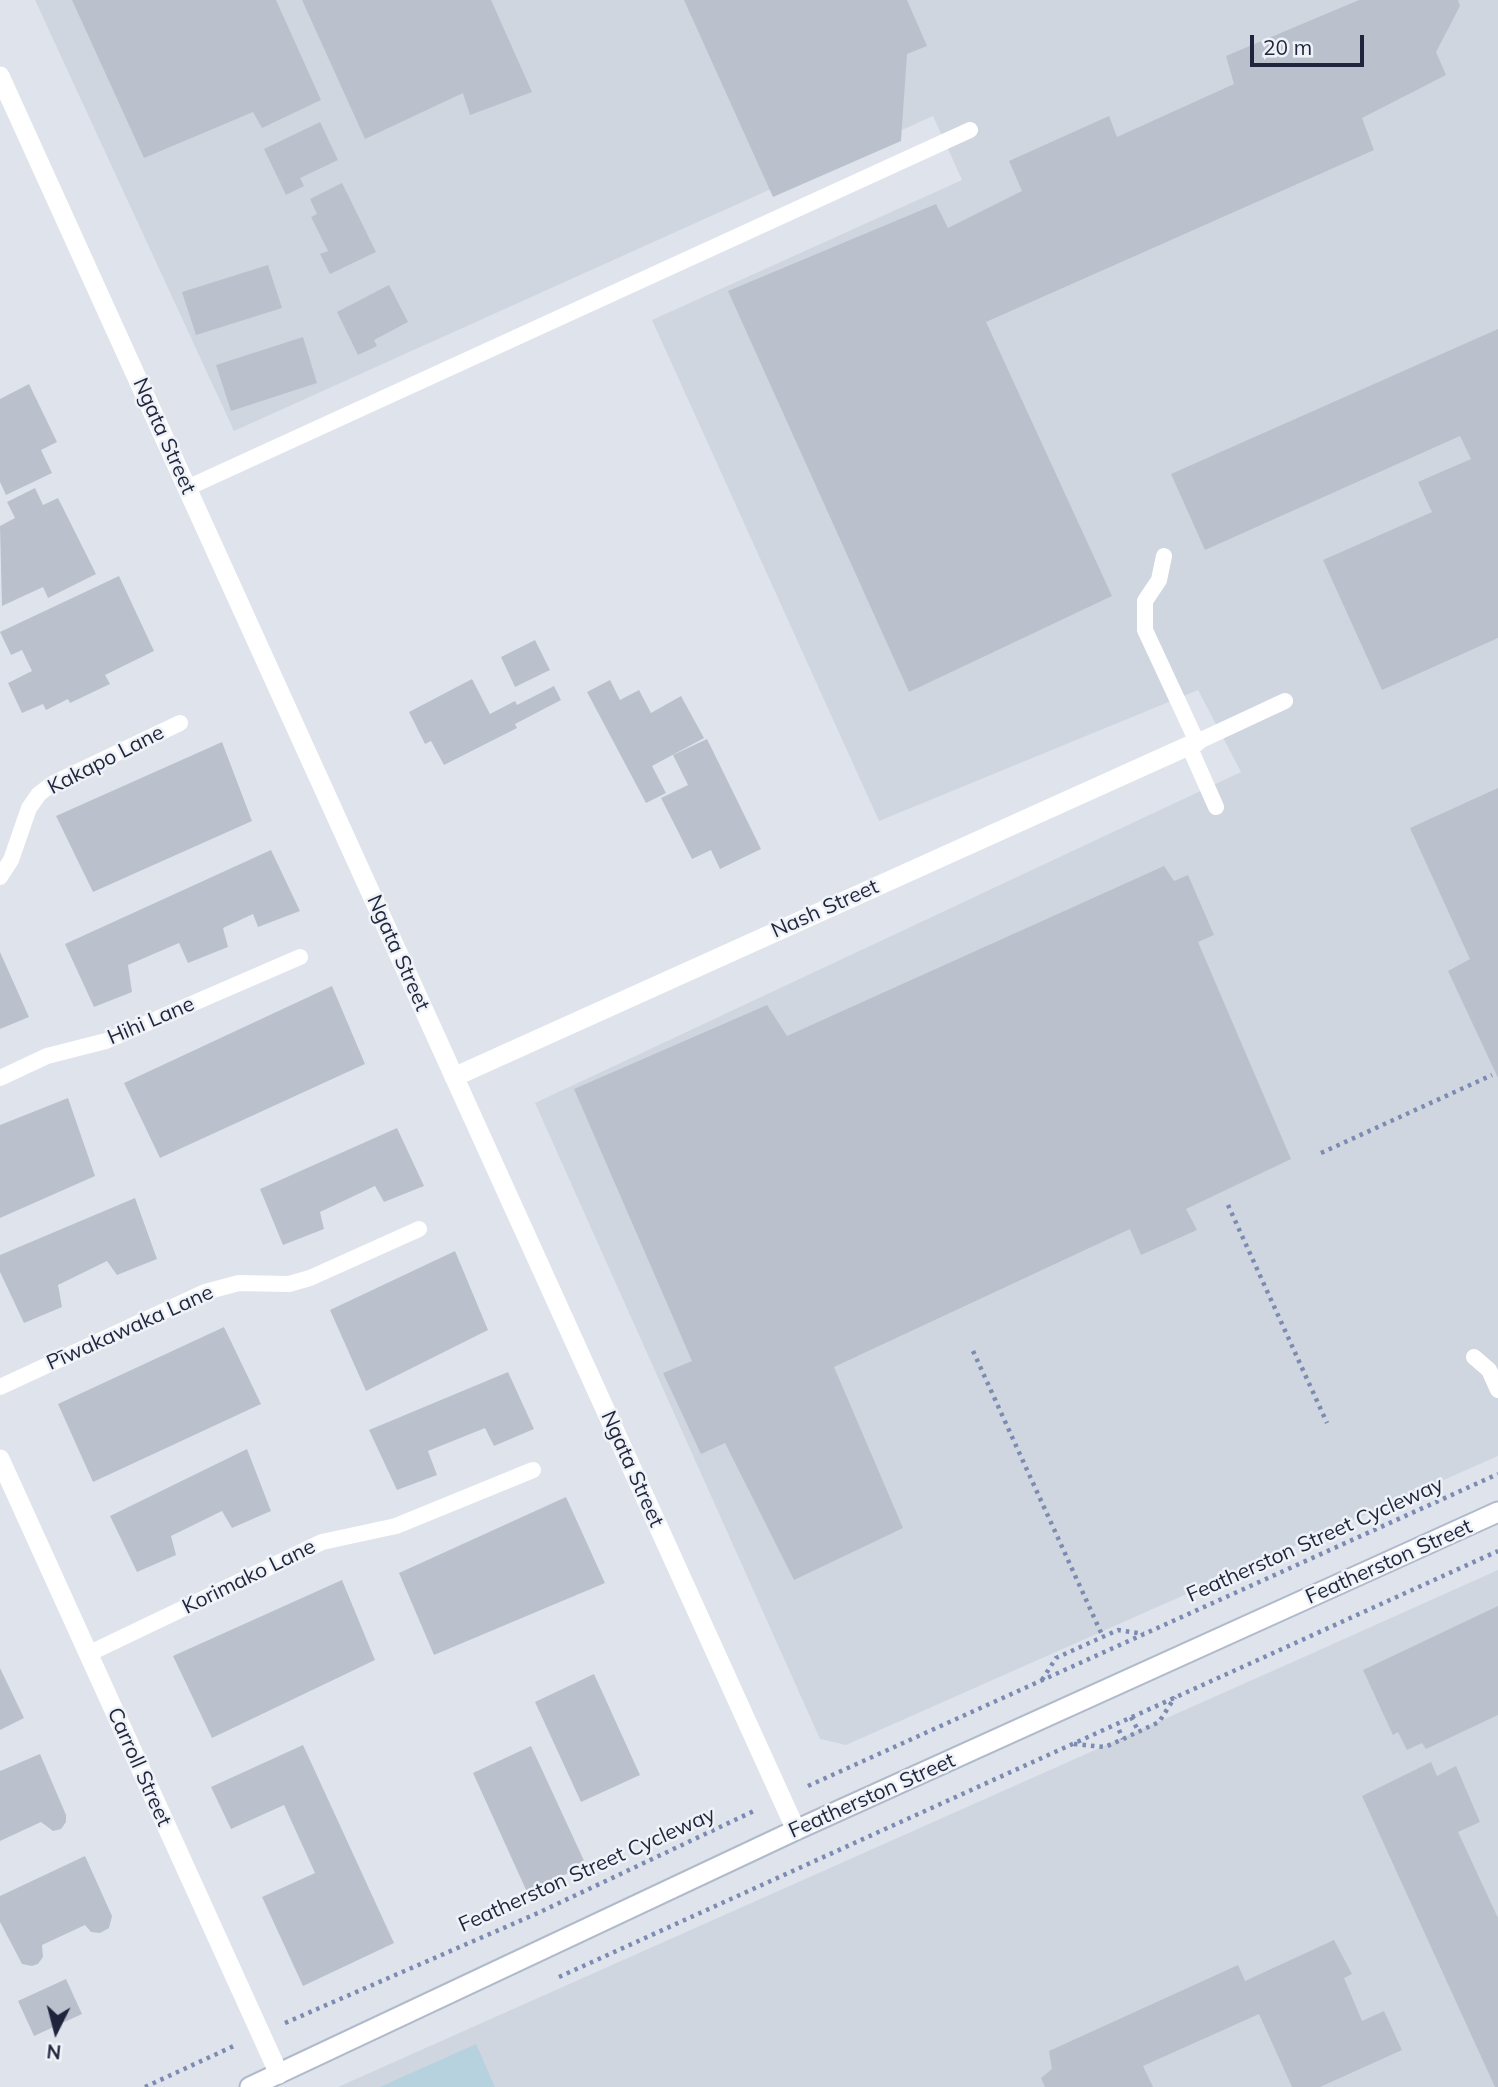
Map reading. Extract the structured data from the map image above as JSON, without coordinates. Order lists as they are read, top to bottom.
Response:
{
  "streets": {
    "street": [
      "Ngata Street",
      "Nash Street",
      "Featherston Street",
      "Carroll Street"
    ],
    "lane": [
      "Kakapo Lane",
      "Hihi Lane",
      "Pīwakawaka Lane",
      "Korimako Lane"
    ],
    "path": ["Featherston Street Cycleway"]
  },
  "crossings": [
    ["Ngata Street", "Nash Street"],
    ["Ngata Street", "Featherston Street Cycleway"],
    ["Ngata Street", "Featherston Street"],
    ["Featherston Street Cycleway", "Carroll Street"],
    ["Featherston Street", "Carroll Street"],
    ["Korimako Lane", "Carroll Street"]
  ],
  "scale_bar": "20 m",
  "north": "bottom"
}
